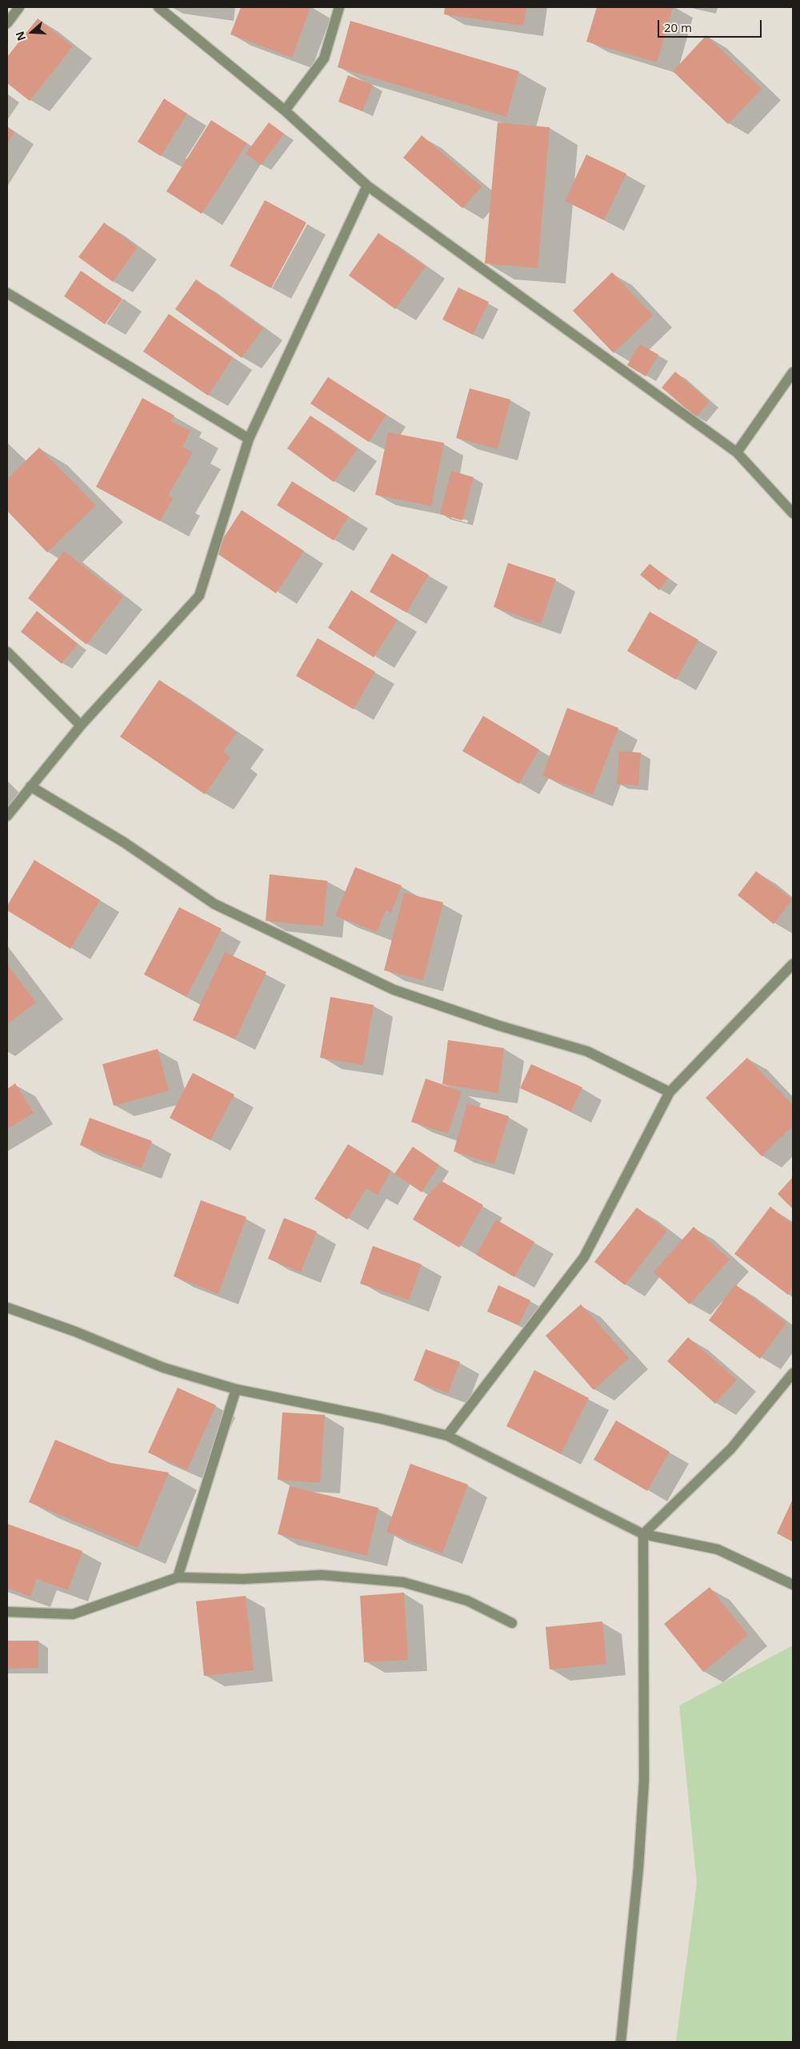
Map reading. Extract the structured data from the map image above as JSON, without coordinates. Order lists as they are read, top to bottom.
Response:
{
  "scale_bar": "20 m",
  "north": "left"
}
